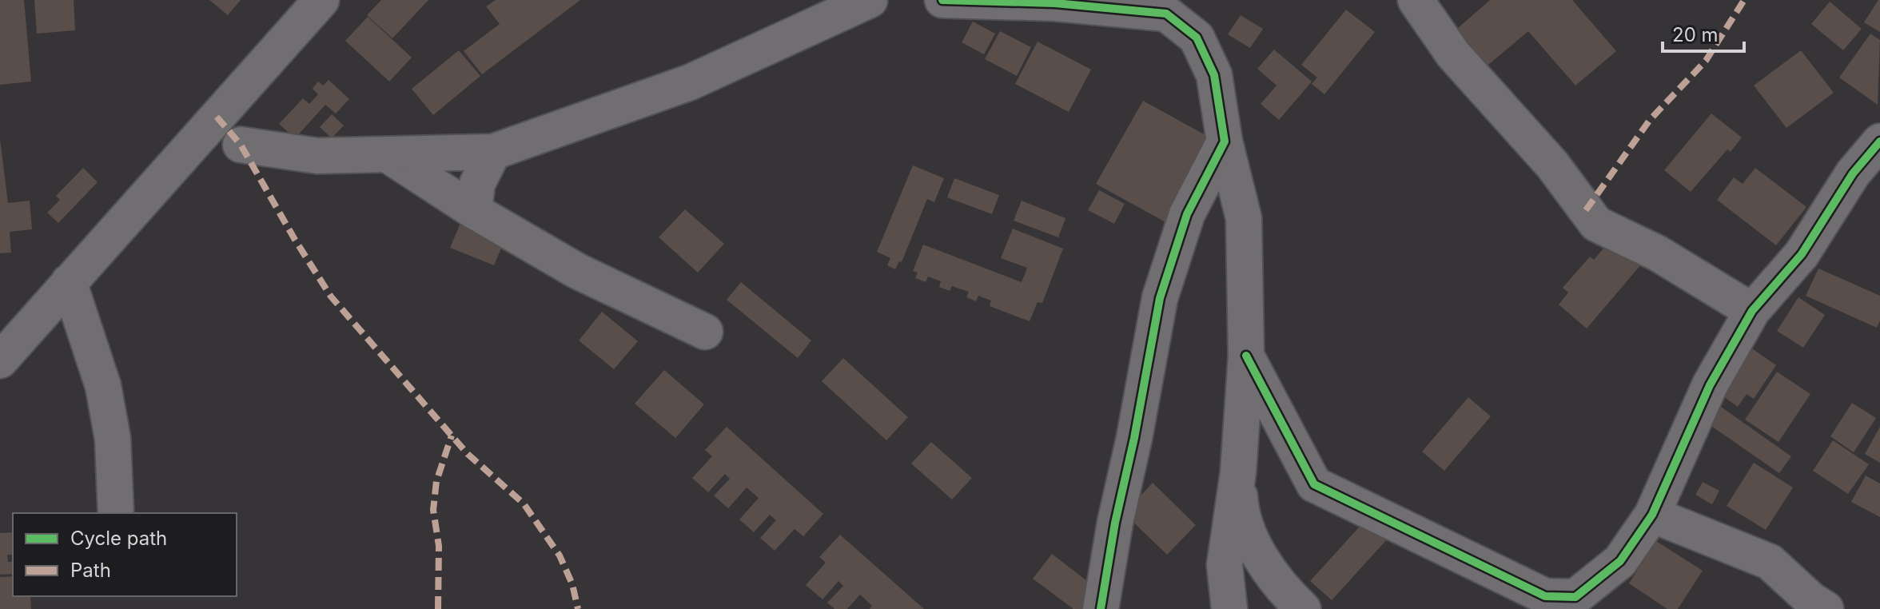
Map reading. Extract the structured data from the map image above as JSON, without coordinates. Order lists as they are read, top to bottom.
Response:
{
  "legend": ["Cycle path", "Path"],
  "scale_bar": "20 m"
}
